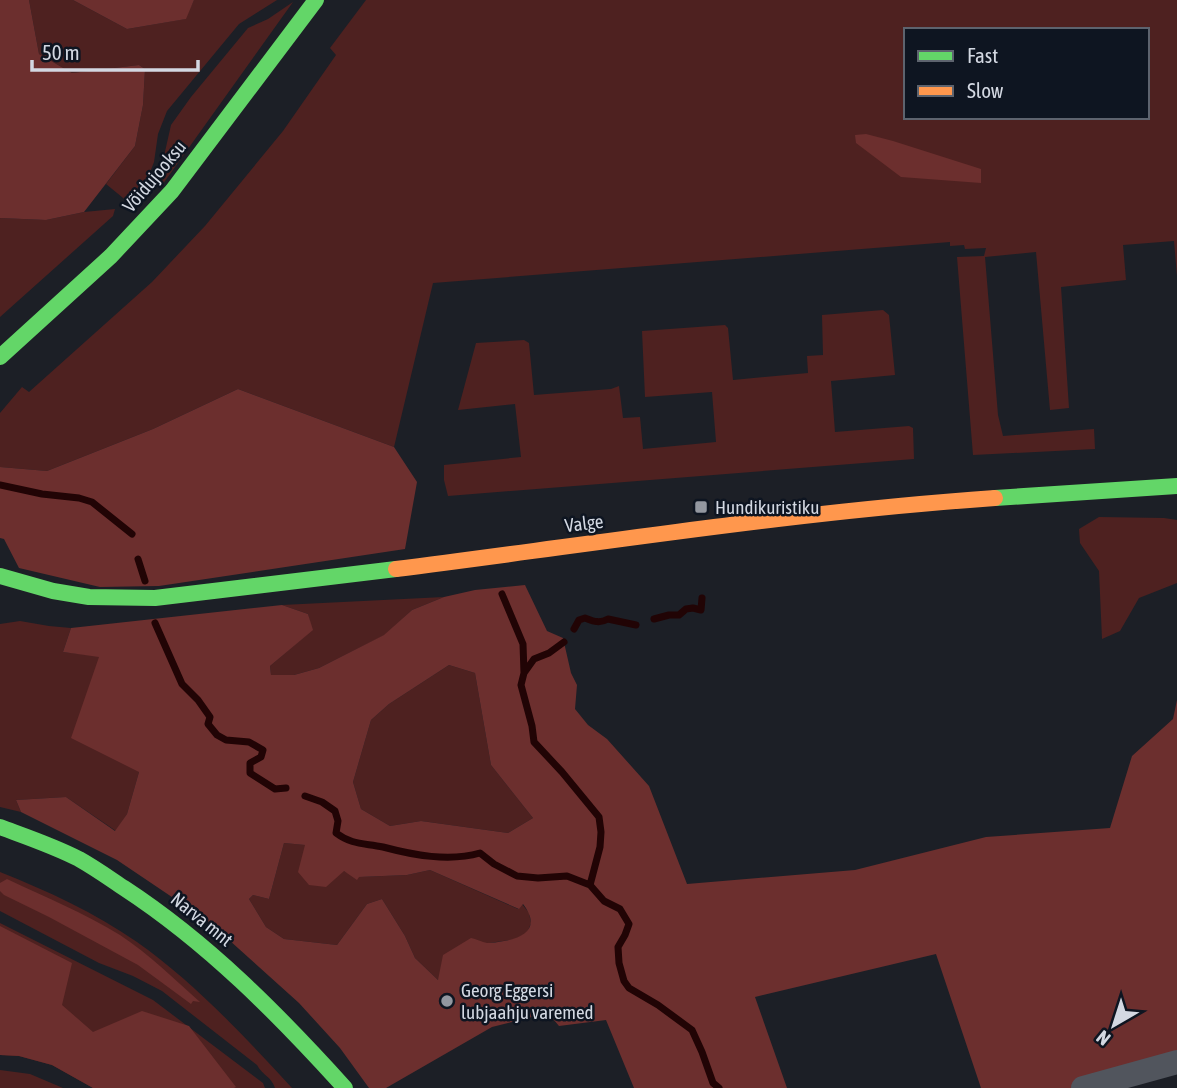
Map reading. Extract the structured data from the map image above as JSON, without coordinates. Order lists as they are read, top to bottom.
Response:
{
  "streets": {
    "street": ["Võidujooksu", "Valge", "Narva mnt"]
  },
  "places": {
    "transit": ["Hundikuristiku"],
    "other": ["Georg Eggersi lubjaahju varemed"]
  },
  "legend": ["Fast", "Slow"],
  "scale_bar": "50 m",
  "north": "bottom left"
}
